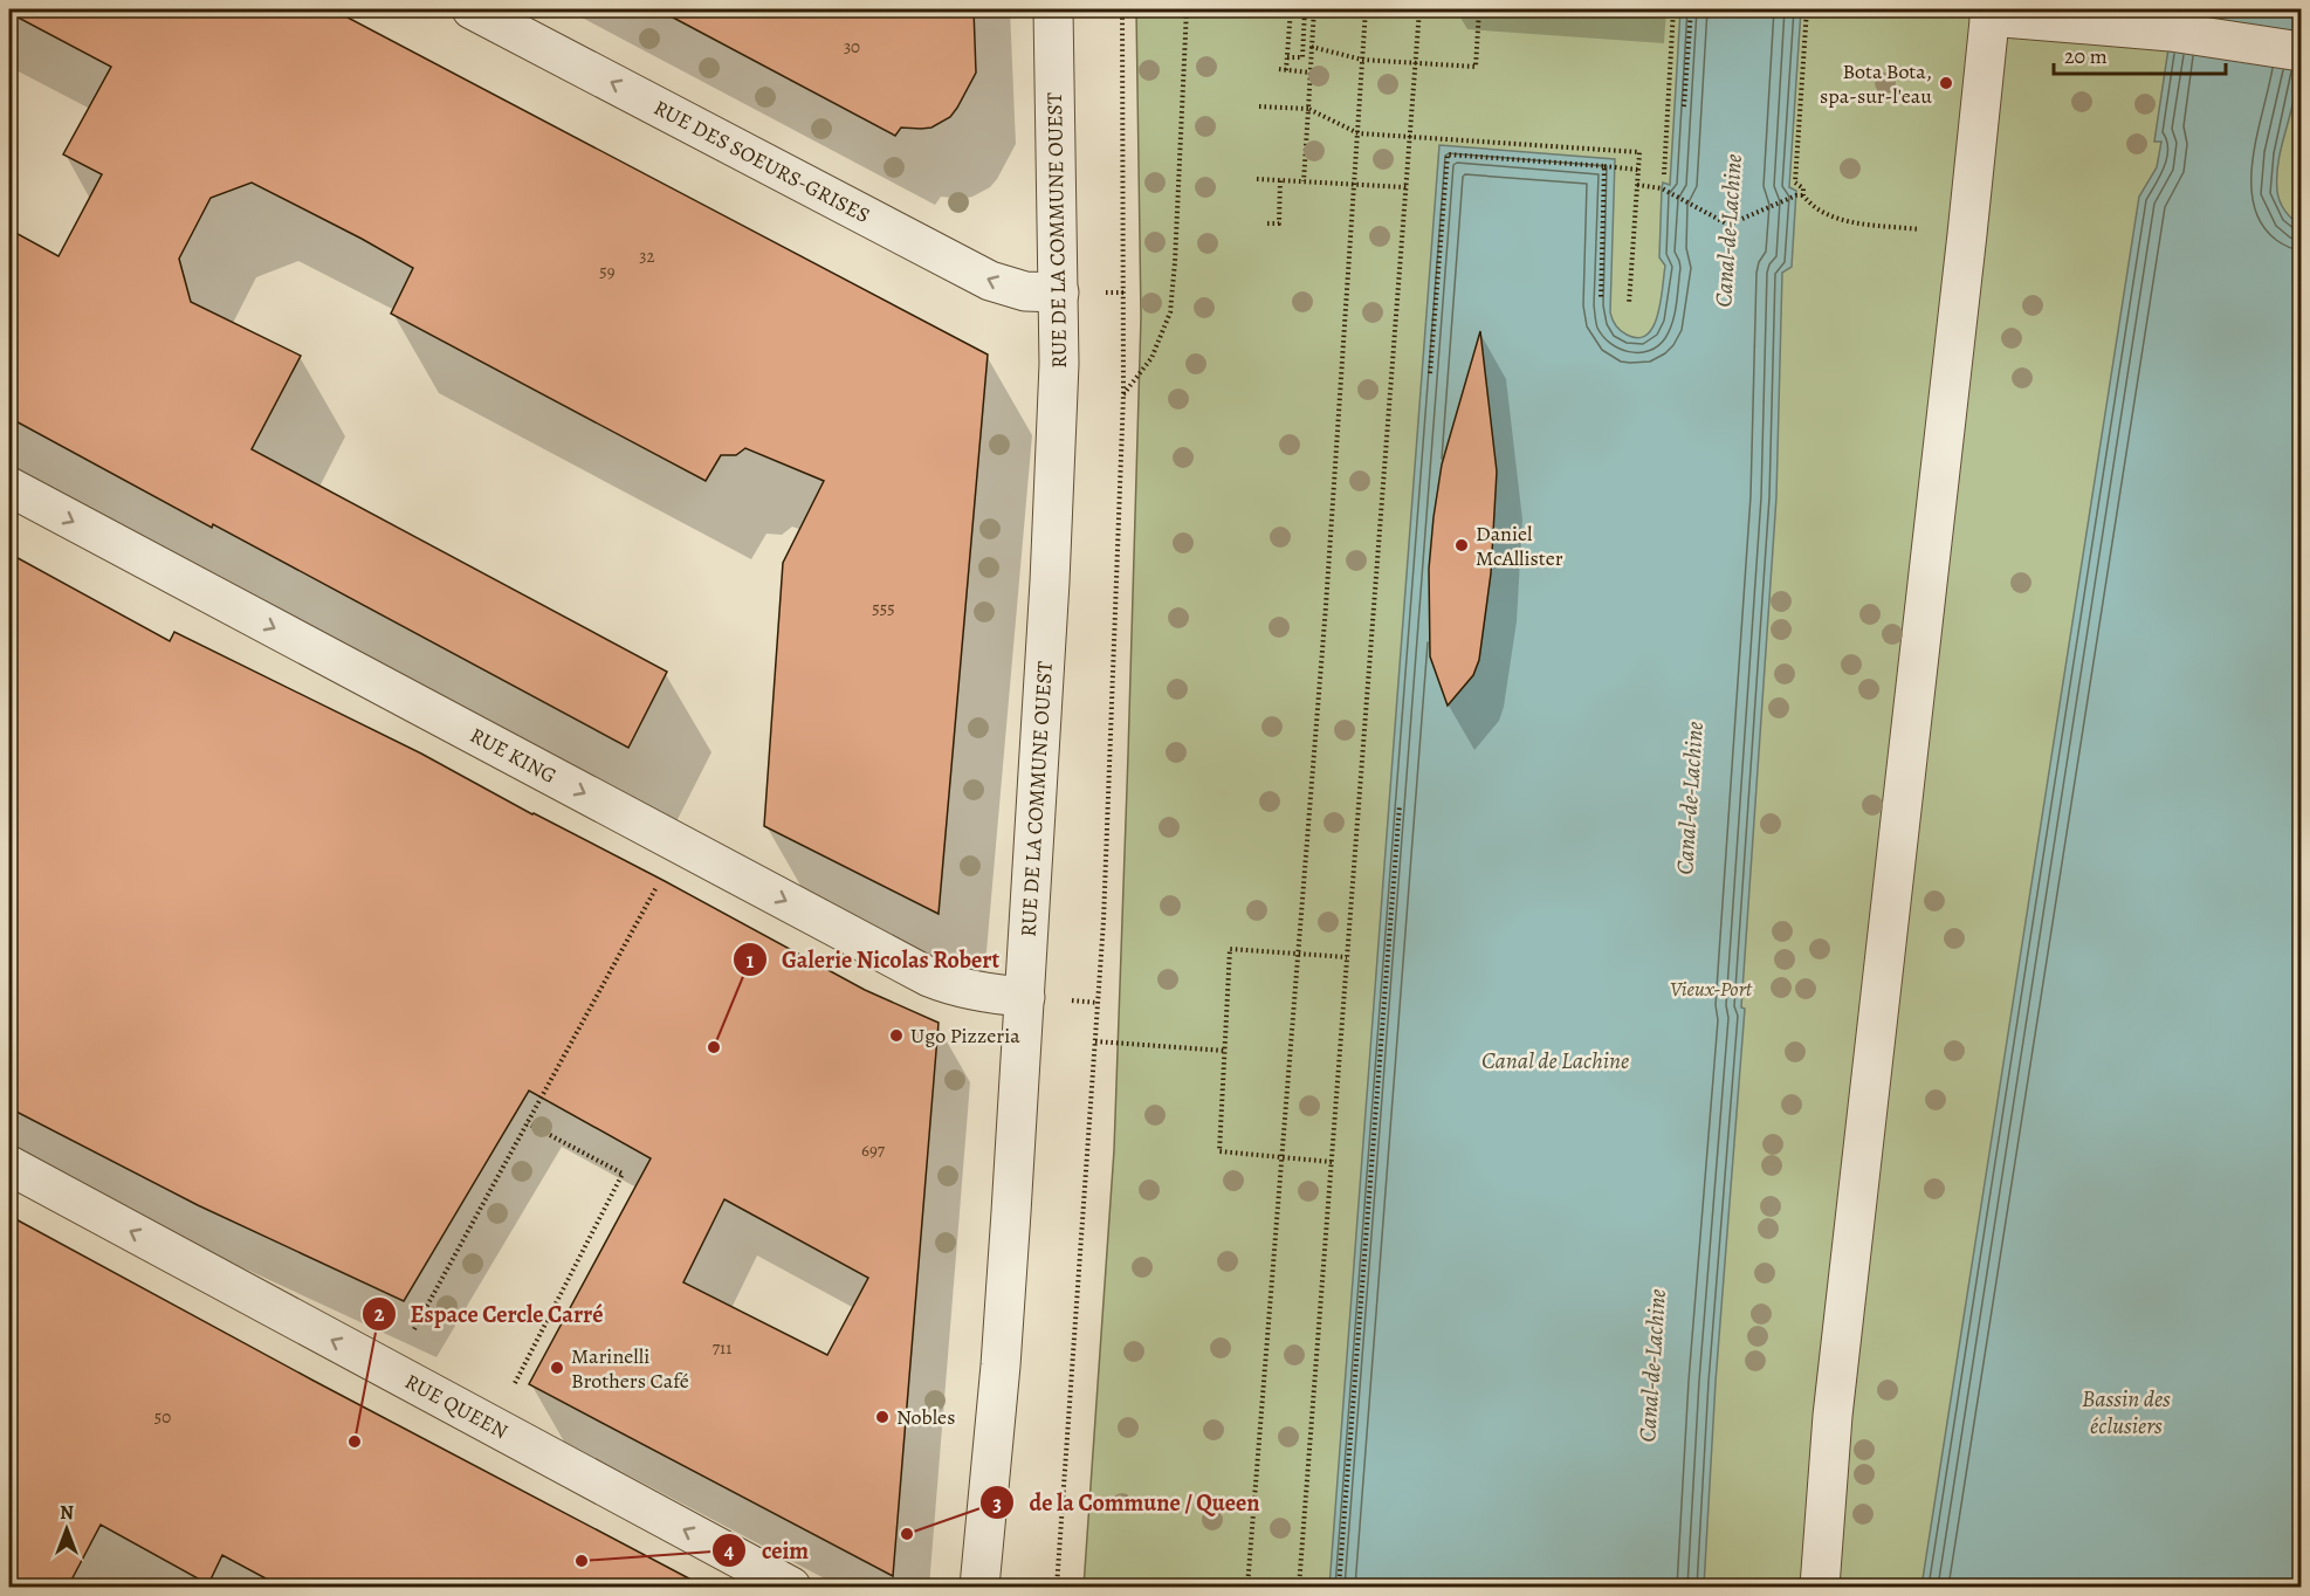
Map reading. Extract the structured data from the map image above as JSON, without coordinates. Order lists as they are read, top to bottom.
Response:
{
  "streets": {
    "street": [
      "RUE DES SOEURS-GRISES",
      "RUE DE LA COMMUNE OUEST",
      "RUE KING",
      "RUE QUEEN"
    ]
  },
  "crossings": [
    ["RUE DES SOEURS-GRISES", "RUE DE LA COMMUNE OUEST"],
    ["RUE DE LA COMMUNE OUEST", "RUE KING"]
  ],
  "one_way": ["RUE DES SOEURS-GRISES", "RUE KING", "RUE QUEEN"],
  "water": ["Canal-de-Lachine", "Canal de Lachine", "Bassin des éclusiers"],
  "parks": ["Vieux-Port"],
  "places": [
    "Bota Bota, spa-sur-l'eau",
    "Daniel McAllister",
    "Ugo Pizzeria",
    "Galerie Nicolas Robert",
    "Marinelli Brothers Café",
    "Nobles",
    "Espace Cercle Carré",
    "de la Commune / Queen",
    "ceim"
  ],
  "house_numbers": [
    "30",
    "32",
    "59",
    "555",
    "697",
    "711",
    "50"
  ],
  "scale_bar": "20 m",
  "north": "top"
}
